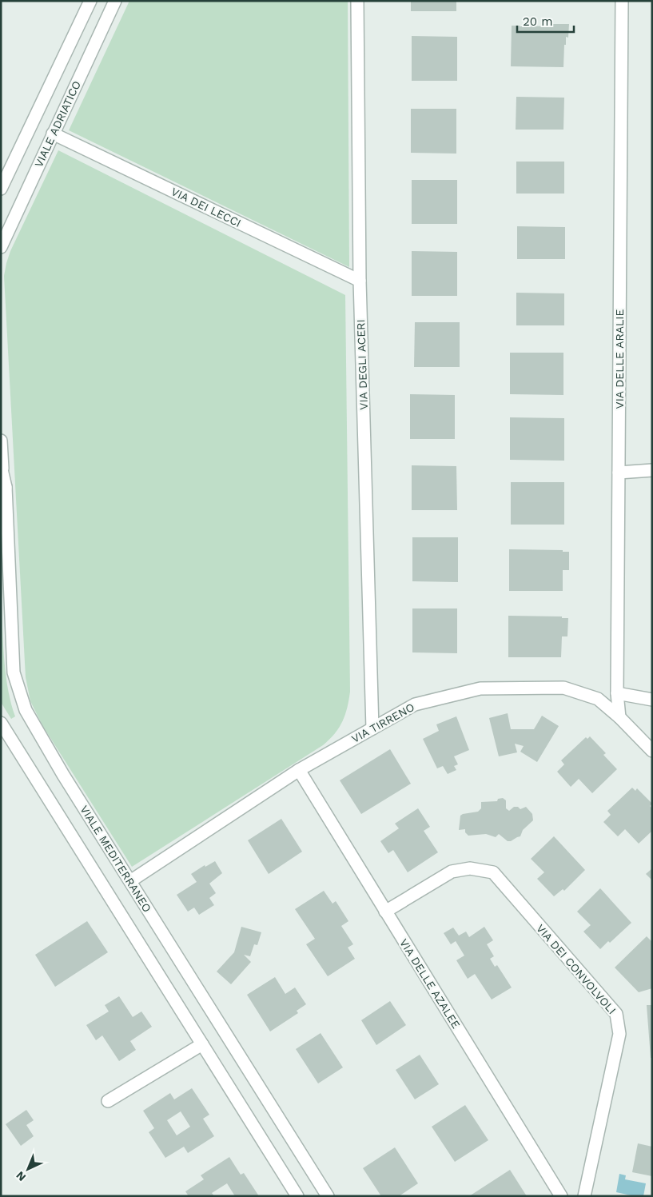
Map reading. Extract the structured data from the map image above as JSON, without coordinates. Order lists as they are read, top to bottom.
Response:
{
  "streets": {
    "street": [
      "VIALE ADRIATICO",
      "VIA DEI LECCI",
      "VIA DELLE ARALIE",
      "VIA DEGLI ACERI",
      "VIA TIRRENO",
      "VIALE MEDITERRANEO",
      "VIA DEI CONVOLVOLI",
      "VIA DELLE AZALEE"
    ]
  },
  "crossings": [
    ["VIALE ADRIATICO", "VIA DEI LECCI"],
    ["VIA DEI LECCI", "VIA DEGLI ACERI"],
    ["VIA DELLE ARALIE", "VIA TIRRENO"],
    ["VIA DEGLI ACERI", "VIA TIRRENO"],
    ["VIA TIRRENO", "VIALE MEDITERRANEO"],
    ["VIA TIRRENO", "VIA DELLE AZALEE"],
    ["VIA DEI CONVOLVOLI", "VIA DELLE AZALEE"]
  ],
  "scale_bar": "20 m",
  "north": "bottom left"
}
